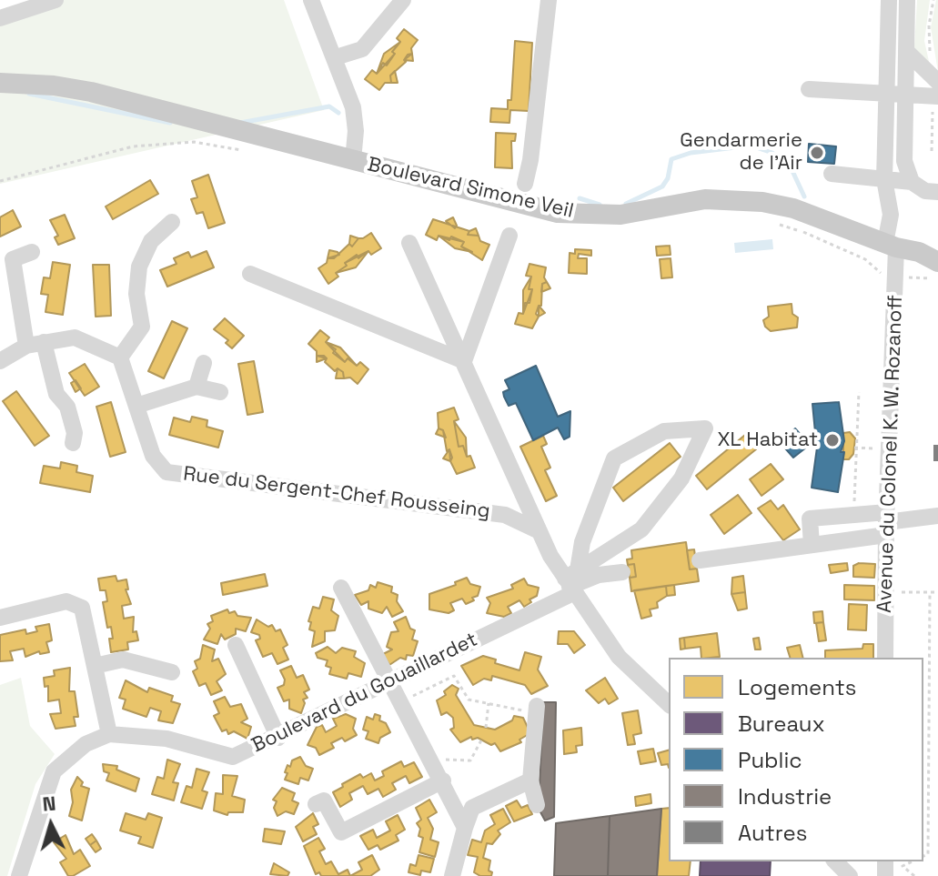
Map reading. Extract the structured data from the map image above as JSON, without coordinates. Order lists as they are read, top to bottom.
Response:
{
  "streets": {
    "main road": ["Boulevard Simone Veil"],
    "street": ["Avenue du Colonel K. W. Rozanoff", "Rue du Sergent-Chef Rousseing", "Boulevard du Gouaillardet"]
  },
  "crossings": [
    ["Boulevard Simone Veil", "Avenue du Colonel K. W. Rozanoff"]
  ],
  "places": ["Gendarmerie de l'Air", "XL Habitat"],
  "legend": [
    "Logements",
    "Bureaux",
    "Public",
    "Industrie",
    "Autres"
  ],
  "north": "top"
}
